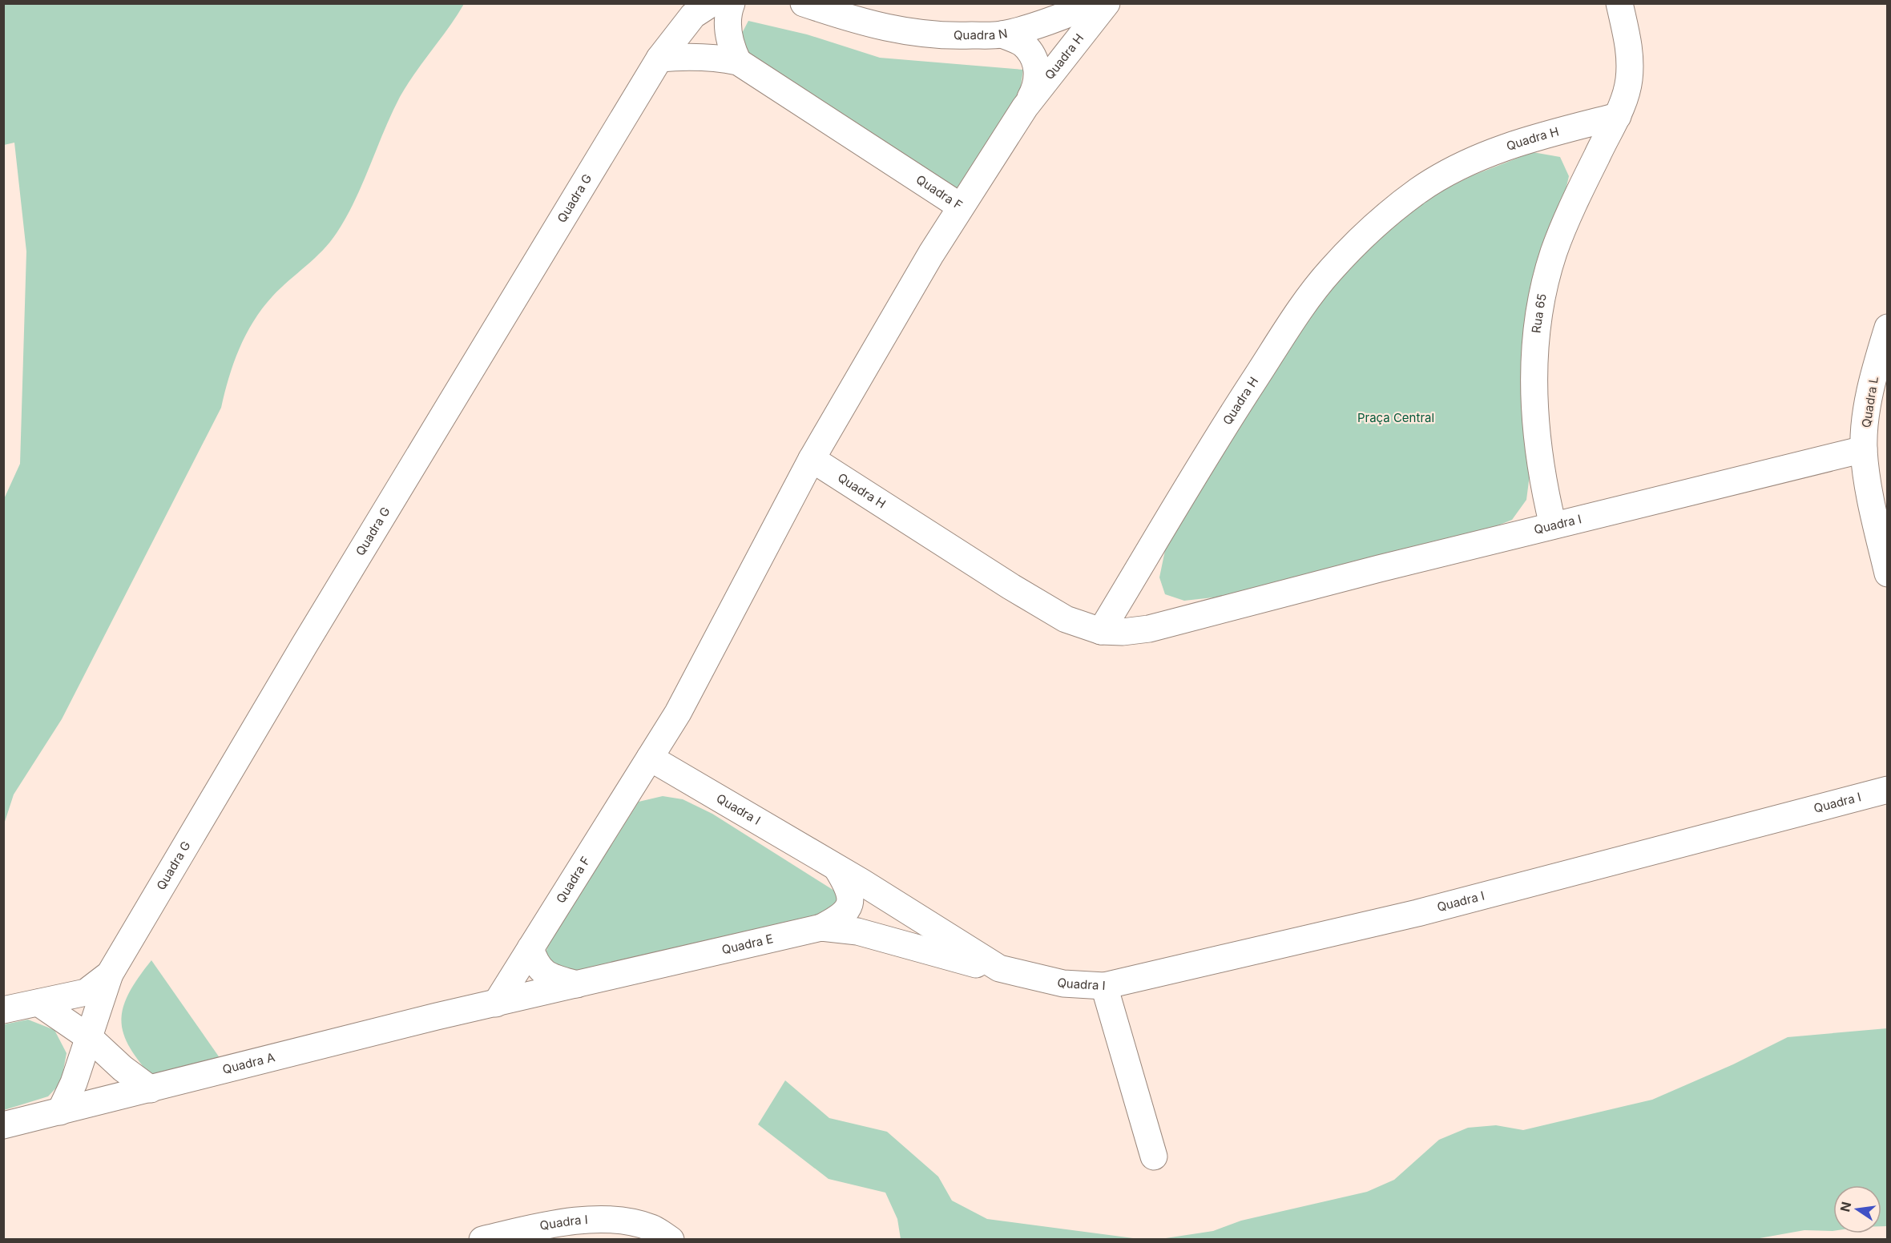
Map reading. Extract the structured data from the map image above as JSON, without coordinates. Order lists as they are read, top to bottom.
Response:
{
  "streets": {
    "street": [
      "Quadra N",
      "Quadra H",
      "Quadra F",
      "Quadra G",
      "Rua 65",
      "Quadra L",
      "Quadra I",
      "Quadra E",
      "Quadra A"
    ]
  },
  "crossings": [
    ["Quadra H", "Quadra F"],
    ["Quadra H", "Rua 65"],
    ["Quadra H", "Quadra I"],
    ["Quadra F", "Quadra G"],
    ["Quadra F", "Quadra I"],
    ["Quadra F", "Quadra E"],
    ["Quadra F", "Quadra A"],
    ["Rua 65", "Quadra I"],
    ["Quadra L", "Quadra I"],
    ["Quadra I", "Quadra E"],
    ["Quadra E", "Quadra A"]
  ],
  "parks": ["Praça Central"],
  "north": "left"
}
